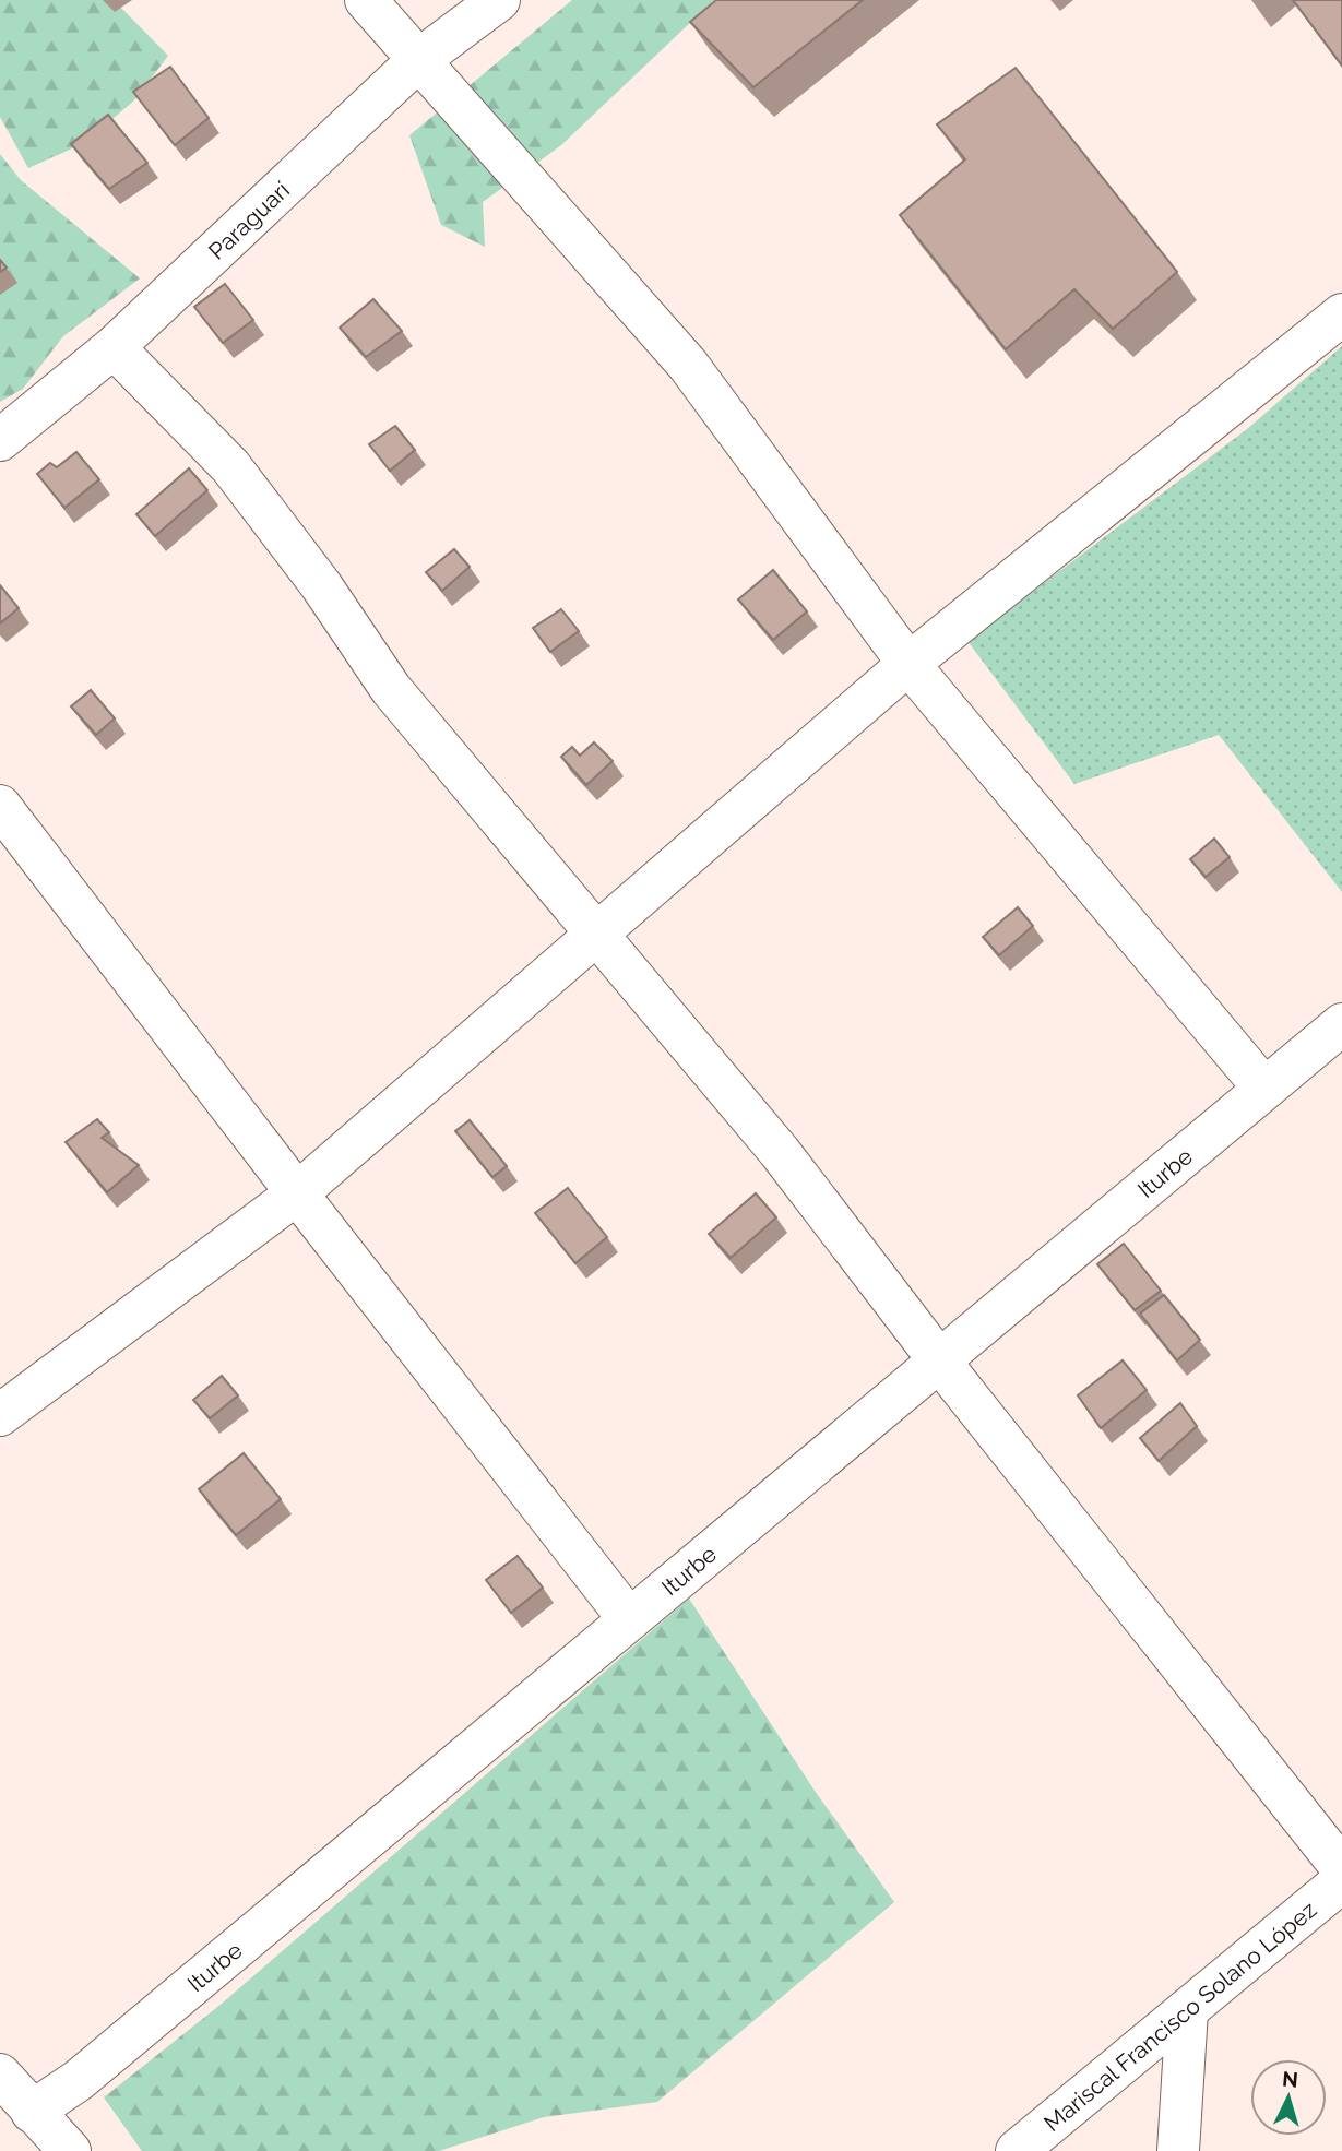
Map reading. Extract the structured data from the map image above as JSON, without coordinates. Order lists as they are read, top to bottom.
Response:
{
  "streets": {
    "street": ["Paraguarí", "Iturbe", "Mariscal Francisco Solano López"]
  },
  "north": "top"
}
